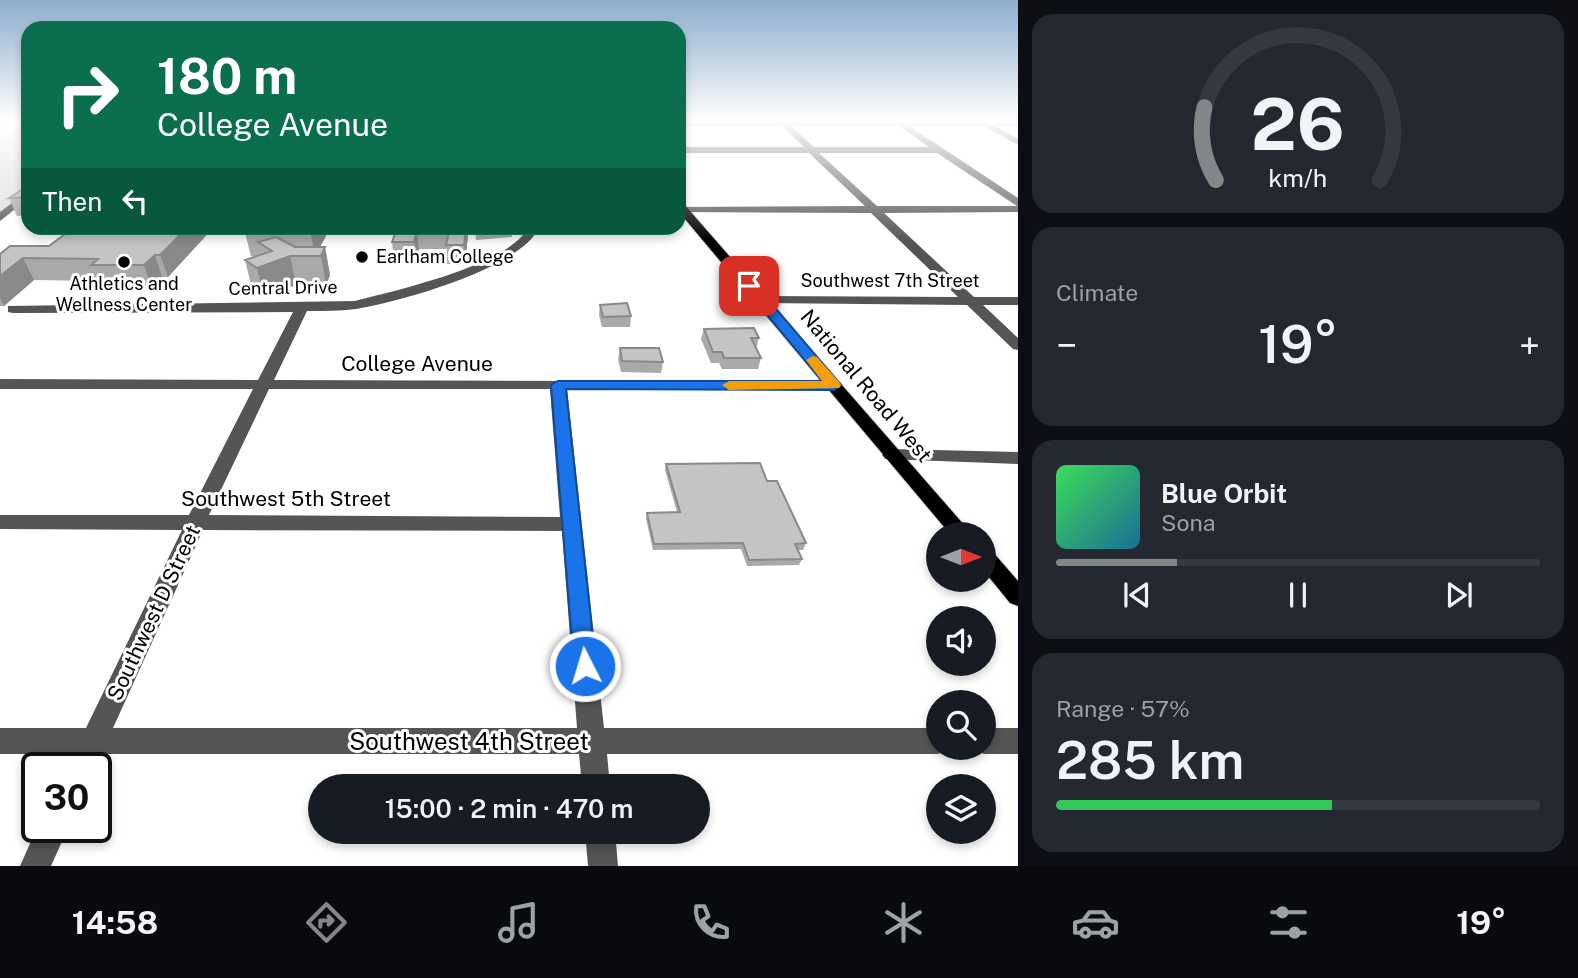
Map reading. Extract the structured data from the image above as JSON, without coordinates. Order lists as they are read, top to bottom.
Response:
{
  "streets": {
    "main road": ["National Road West"],
    "street": [
      "Southwest 7th Street",
      "Central Drive",
      "College Avenue",
      "Southwest 5th Street",
      "Southwest D Street",
      "Southwest 4th Street"
    ]
  },
  "crossings": [
    ["Southwest 7th Street", "National Road West"],
    ["Central Drive", "Southwest D Street"],
    ["College Avenue", "National Road West"],
    ["College Avenue", "Southwest D Street"],
    ["Southwest 5th Street", "Southwest D Street"],
    ["Southwest D Street", "Southwest 4th Street"]
  ],
  "places": ["Earlham College", "Athletics and Wellness Center"],
  "north": "right",
  "page": {
    "turn": ["180 m", "College Avenue"],
    "then": "Then",
    "tile": [
      "Climate",
      ["Range · 57%", "285 km"]
    ],
    "heat": ["−", "19°", "+"],
    "song": ["Blue Orbit", "Sona"],
    "limit": "30",
    "trip": "15:00 · 2 min · 470 m",
    "tabs": ["14:58", "19°"],
    "gauge": ["26", "km/h"]
  }
}
